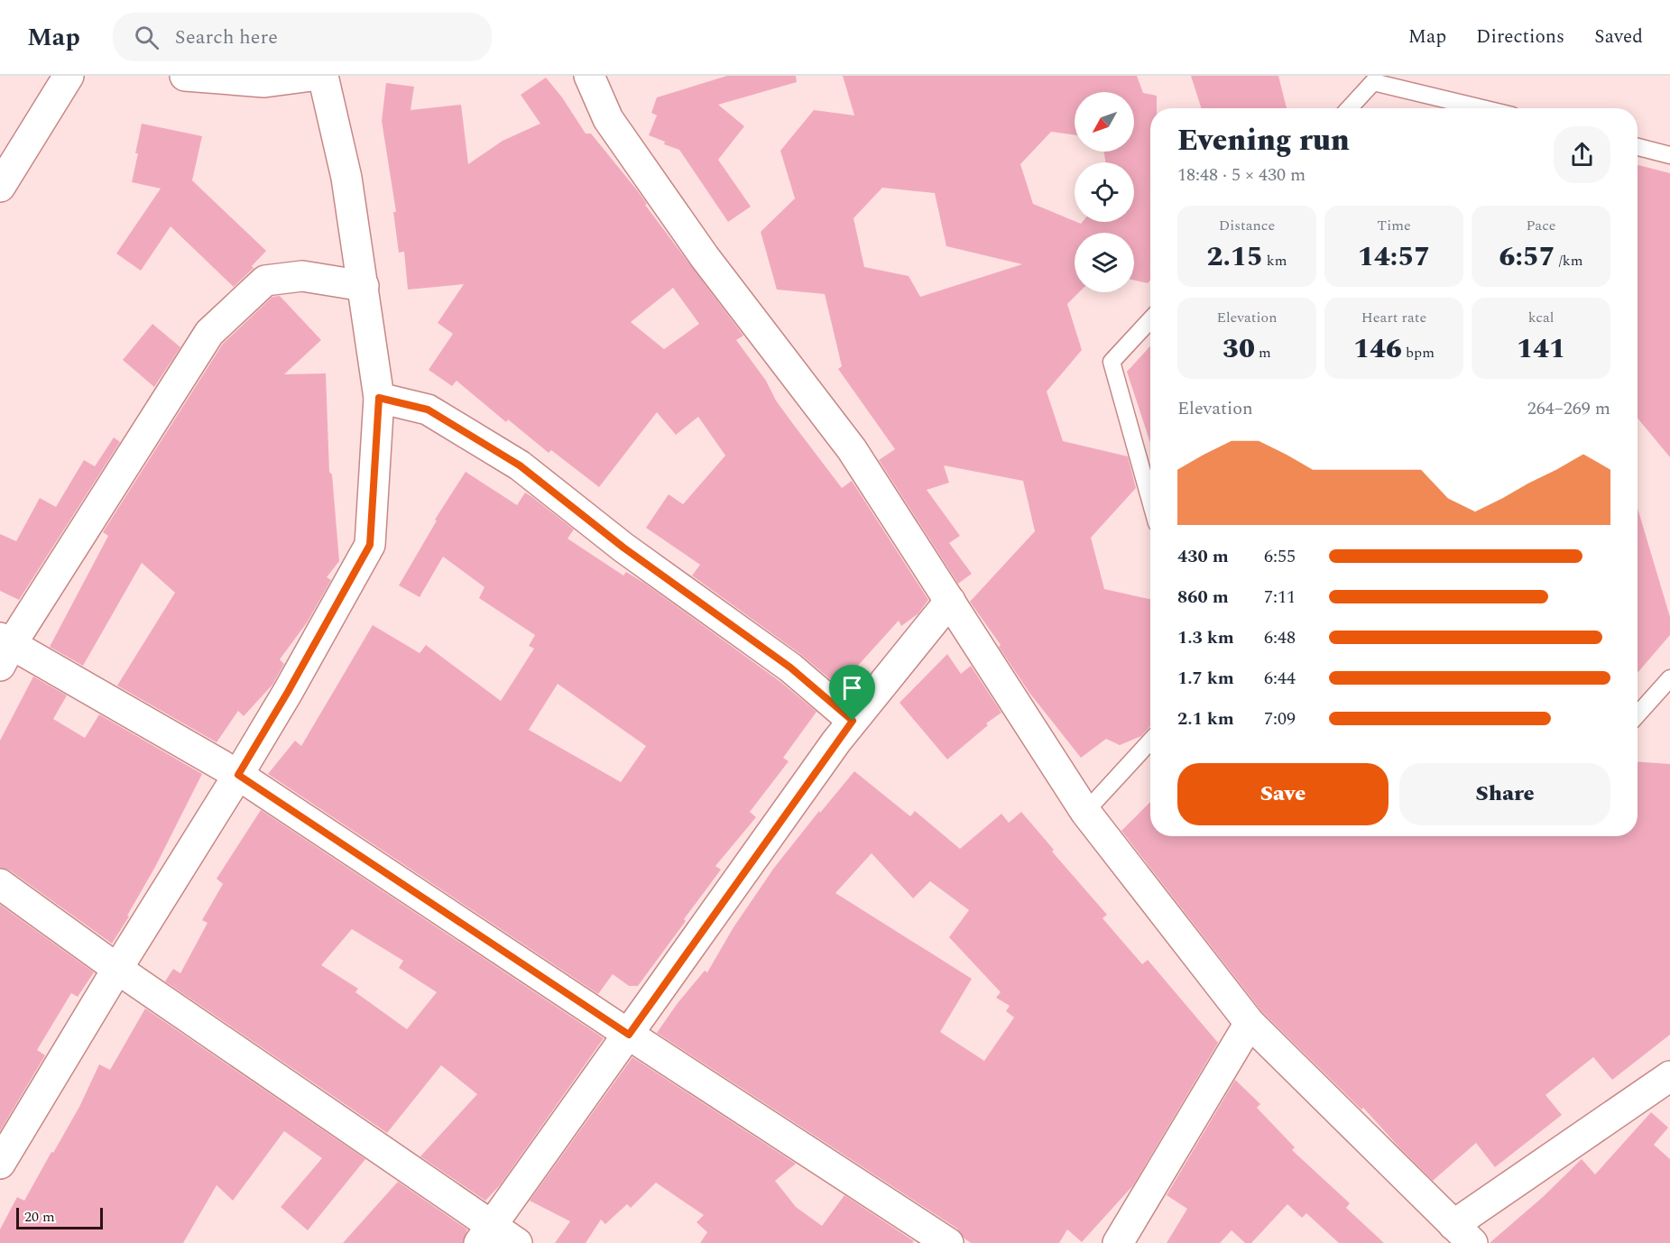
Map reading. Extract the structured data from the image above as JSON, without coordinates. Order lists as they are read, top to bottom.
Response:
{
  "scale_bar": "20 m",
  "north": "bottom left",
  "page": {
    "header": "Map",
    "search": "Search here",
    "nav": ["Map", "Directions", "Saved"],
    "heading": ["Evening run", "18:48 · 5 × 430 m"],
    "stats": [
      ["Distance", "2.15 km"],
      ["Time", "14:57"],
      ["Pace", "6:57 /km"],
      ["Elevation", "30 m"],
      ["Heart rate", "146 bpm"],
      ["kcal", "141"]
    ],
    "chart": ["Elevation", "264–269 m"],
    "list": [
      {
        "name": "430 m",
        "note": "6:55"
      },
      {
        "name": "860 m",
        "note": "7:11"
      },
      {
        "name": "1.3 km",
        "note": "6:48"
      },
      {
        "name": "1.7 km",
        "note": "6:44"
      },
      {
        "name": "2.1 km",
        "note": "7:09"
      }
    ],
    "buttons": ["Save", "Share"],
    "scale": "20 m"
  }
}
